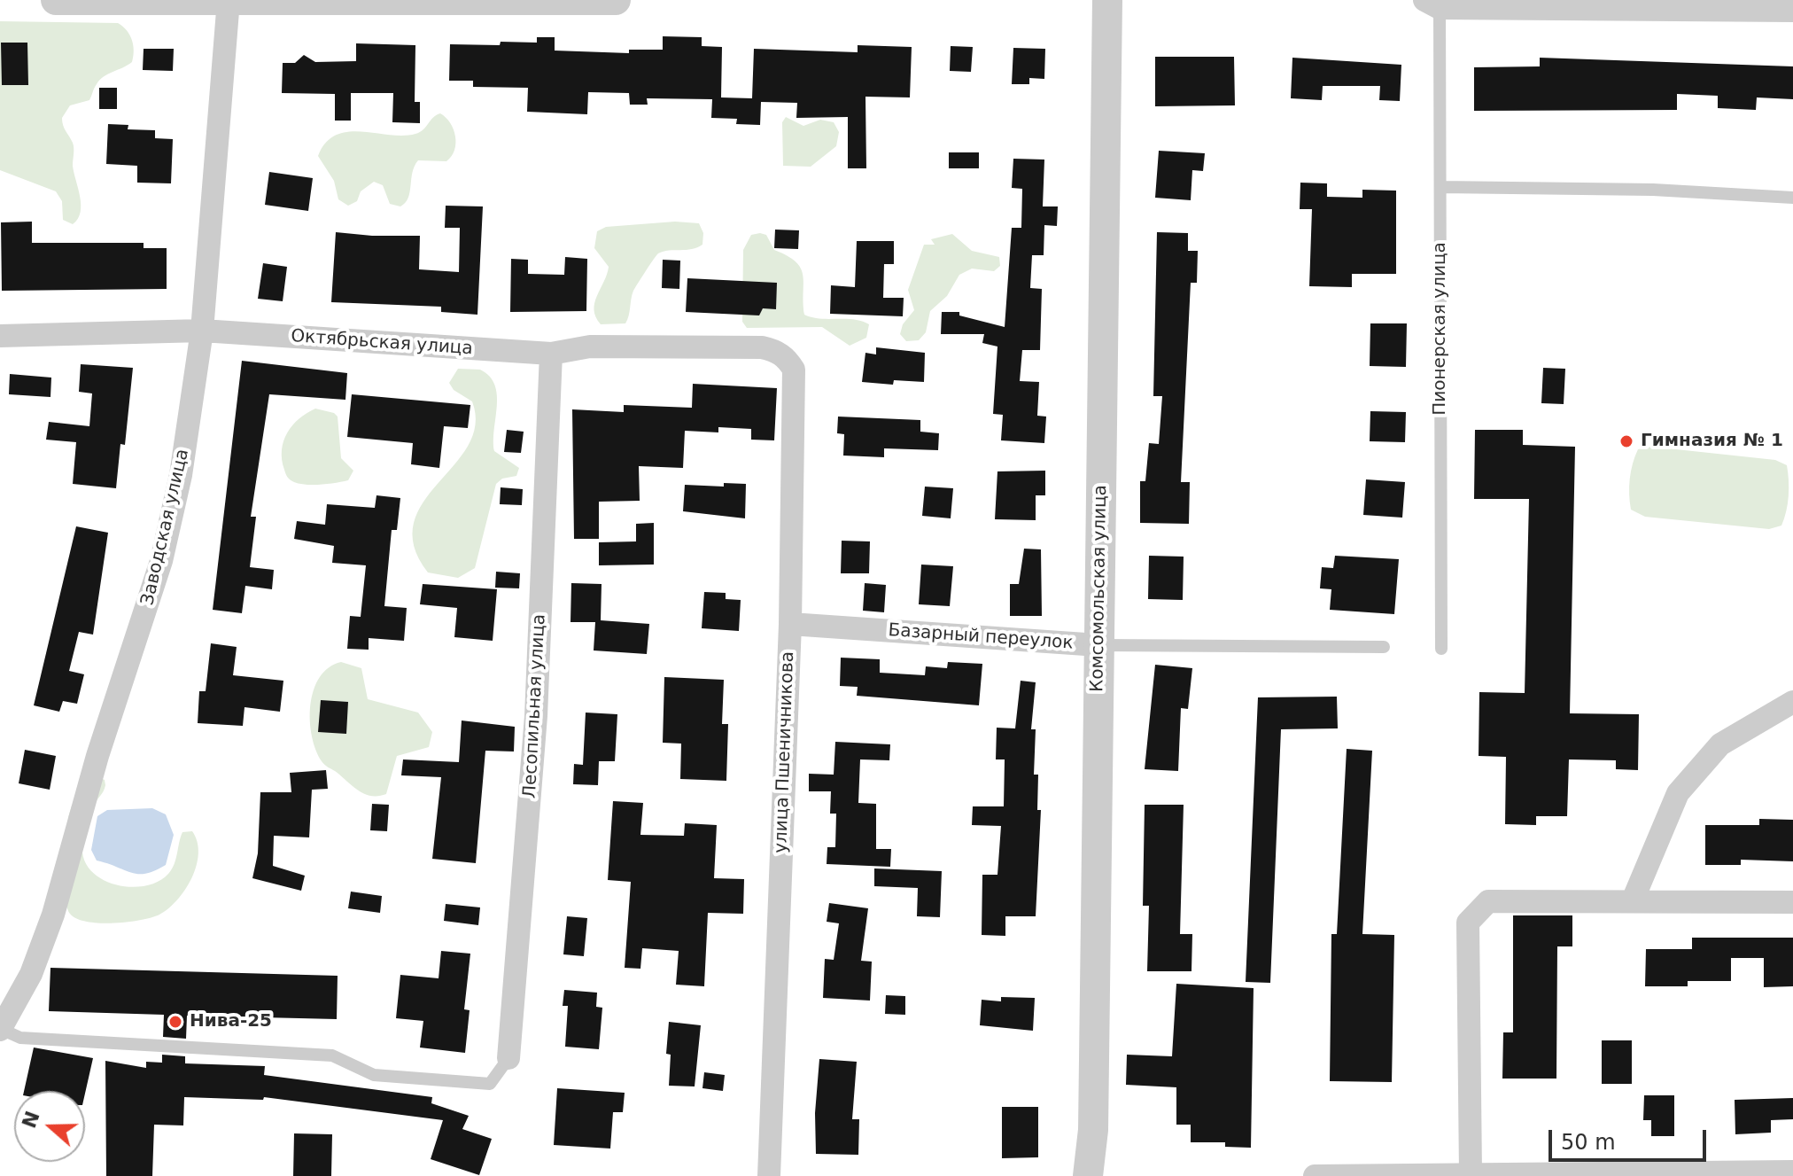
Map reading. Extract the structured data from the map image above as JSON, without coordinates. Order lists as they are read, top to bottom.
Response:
{
  "streets": {
    "street": [
      "Октябрьская улица",
      "Заводская улица",
      "Комсомольская улица",
      "Базарный переулок",
      "Лесопильная улица",
      "улица Пшеничникова"
    ],
    "lane": ["Пионерская улица"]
  },
  "crossings": [
    ["Октябрьская улица", "Заводская улица"],
    ["Октябрьская улица", "Лесопильная улица"],
    ["Октябрьская улица", "улица Пшеничникова"],
    ["Комсомольская улица", "Базарный переулок"],
    ["Базарный переулок", "улица Пшеничникова"]
  ],
  "places": ["Гимназия № 1", "Нива-25"],
  "scale_bar": "50 m",
  "north": "left"
}
